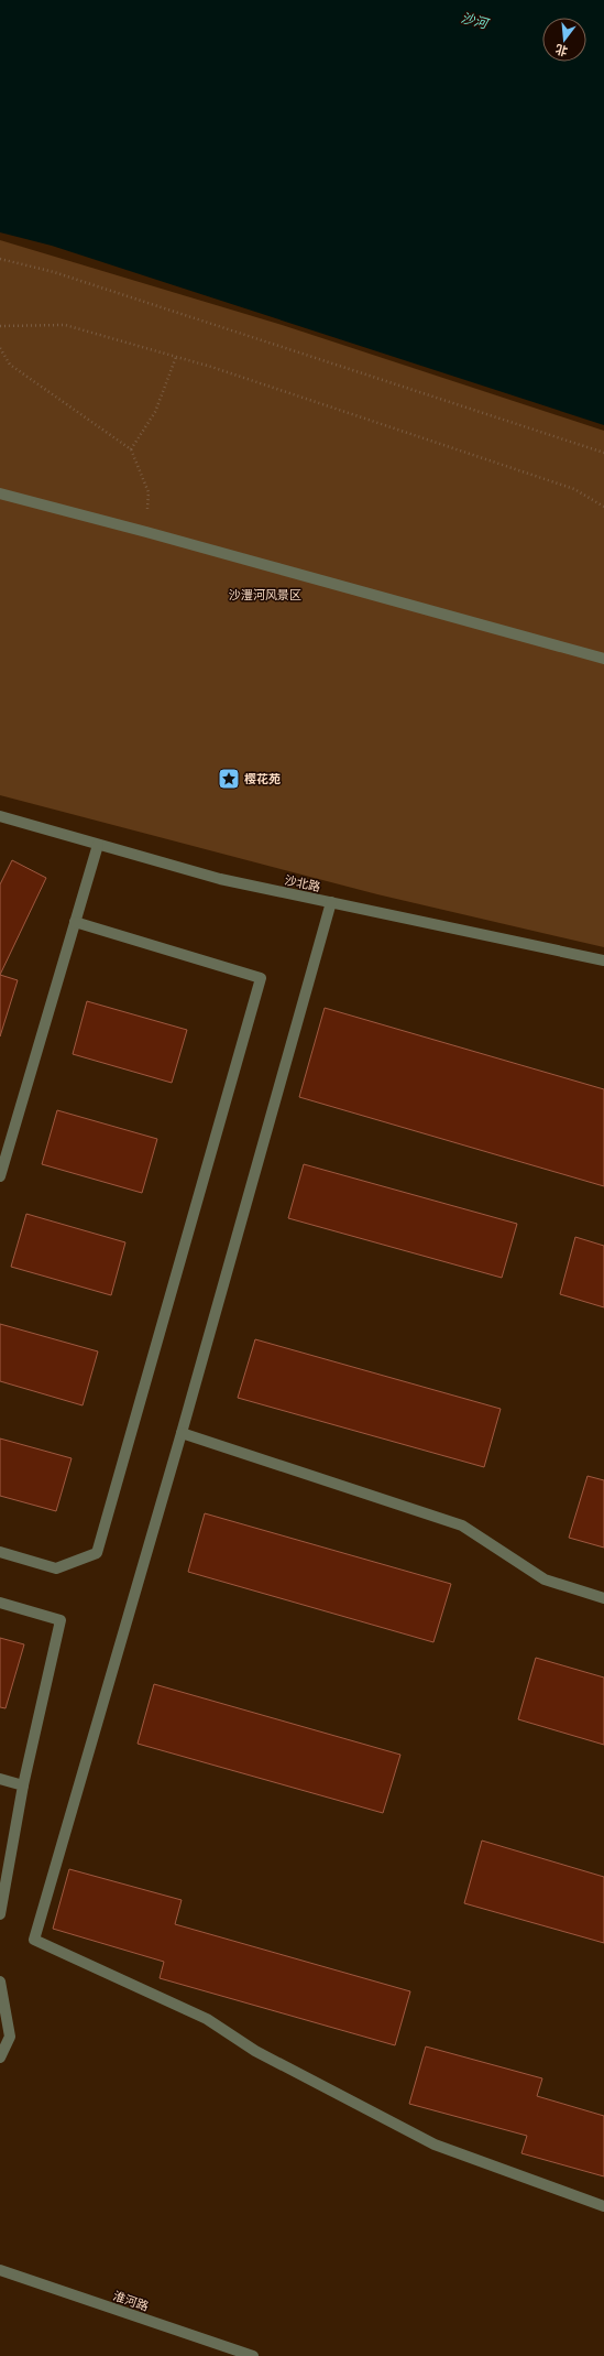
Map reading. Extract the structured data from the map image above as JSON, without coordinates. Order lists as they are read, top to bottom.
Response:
{
  "streets": {
    "street": ["沙北路", "淮河路"]
  },
  "water": ["沙河"],
  "parks": ["沙澧河风景区"],
  "places": {
    "place": ["樱花苑"]
  },
  "north": "bottom"
}
